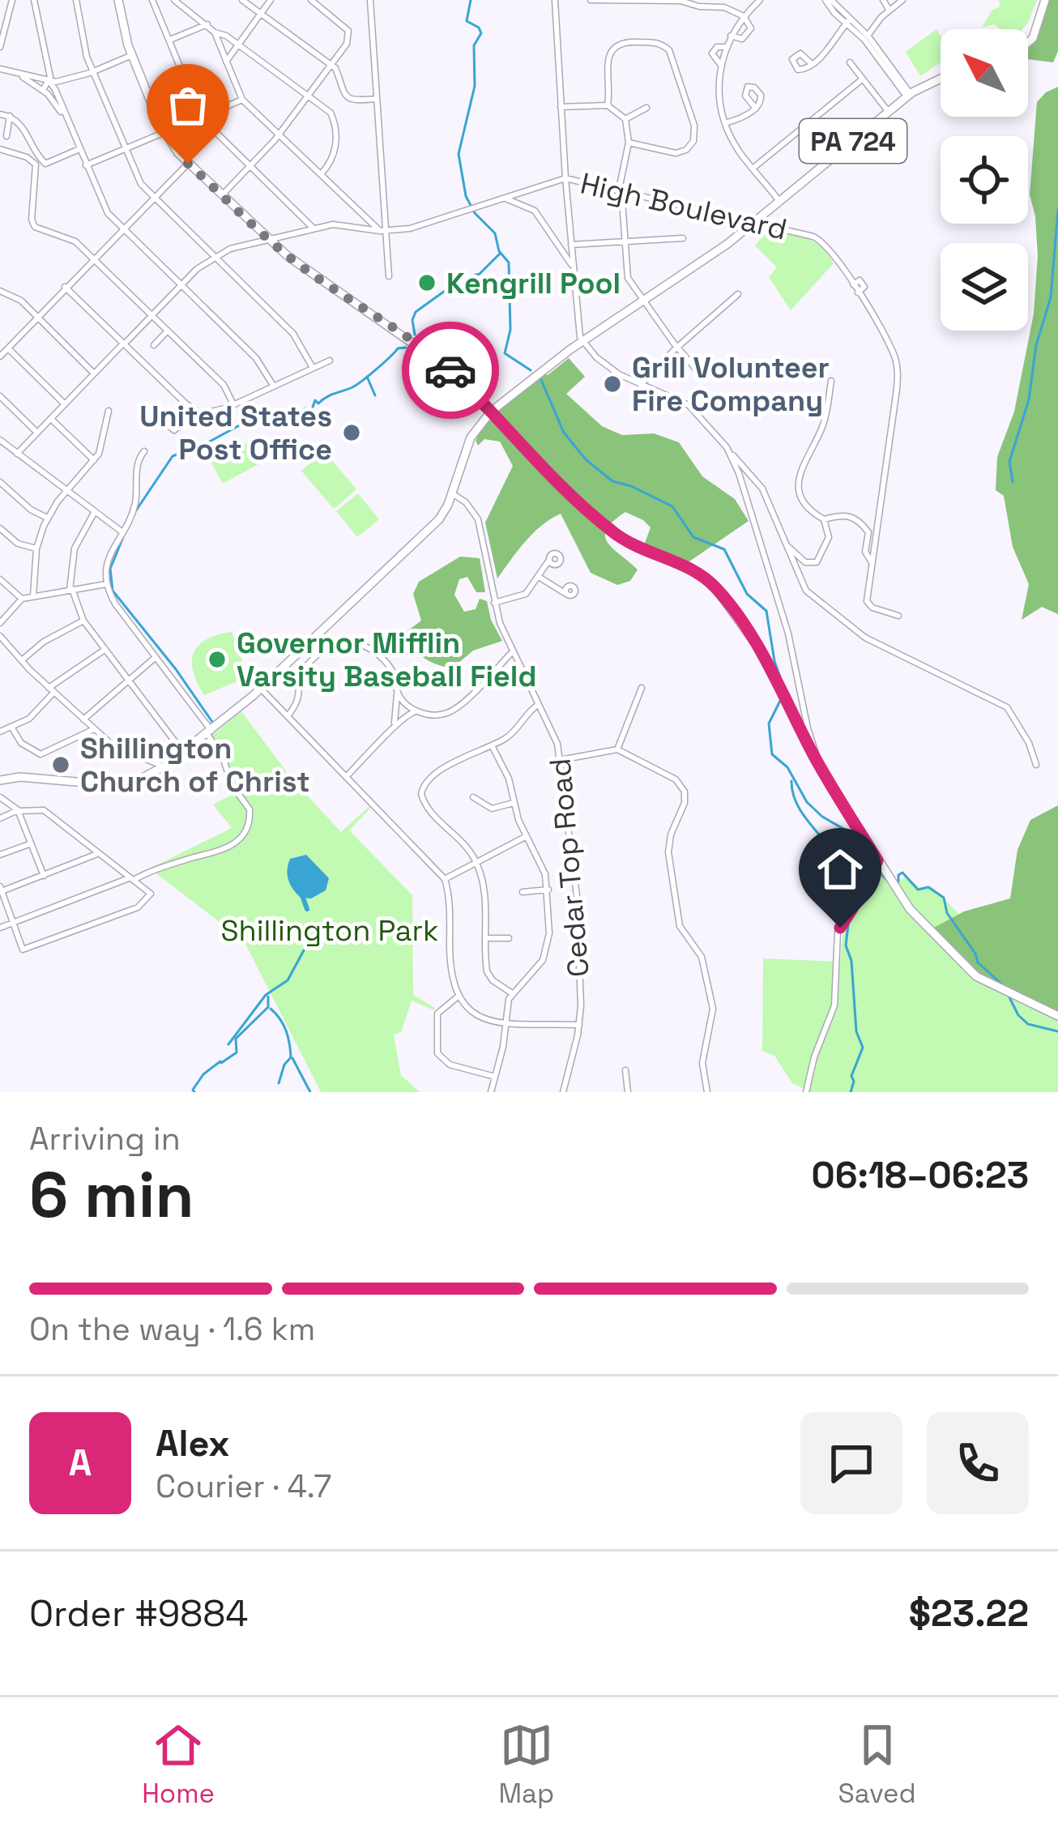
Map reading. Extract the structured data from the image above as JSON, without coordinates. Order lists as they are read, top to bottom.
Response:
{
  "streets": {
    "main road": ["PA 724"],
    "street": ["High Boulevard", "Cedar Top Road"]
  },
  "crossings": [
    ["PA 724", "High Boulevard"],
    ["PA 724", "Cedar Top Road"]
  ],
  "parks": ["Shillington Park"],
  "places": [
    "Kengrill Pool",
    "Grill Volunteer Fire Company",
    "United States Post Office",
    "Governor Mifflin Varsity Baseball Field",
    "Shillington Church of Christ"
  ],
  "north": "top left",
  "page": {
    "heading": ["6 min", "Arriving in", "06:18–06:23"],
    "panel": [
      "Alex",
      "Courier · 4.7",
      "Order #9884",
      "$23.22"
    ],
    "bar": "On the way · 1.6 km",
    "round": "A",
    "tabs": ["Home", "Map", "Saved"]
  }
}
